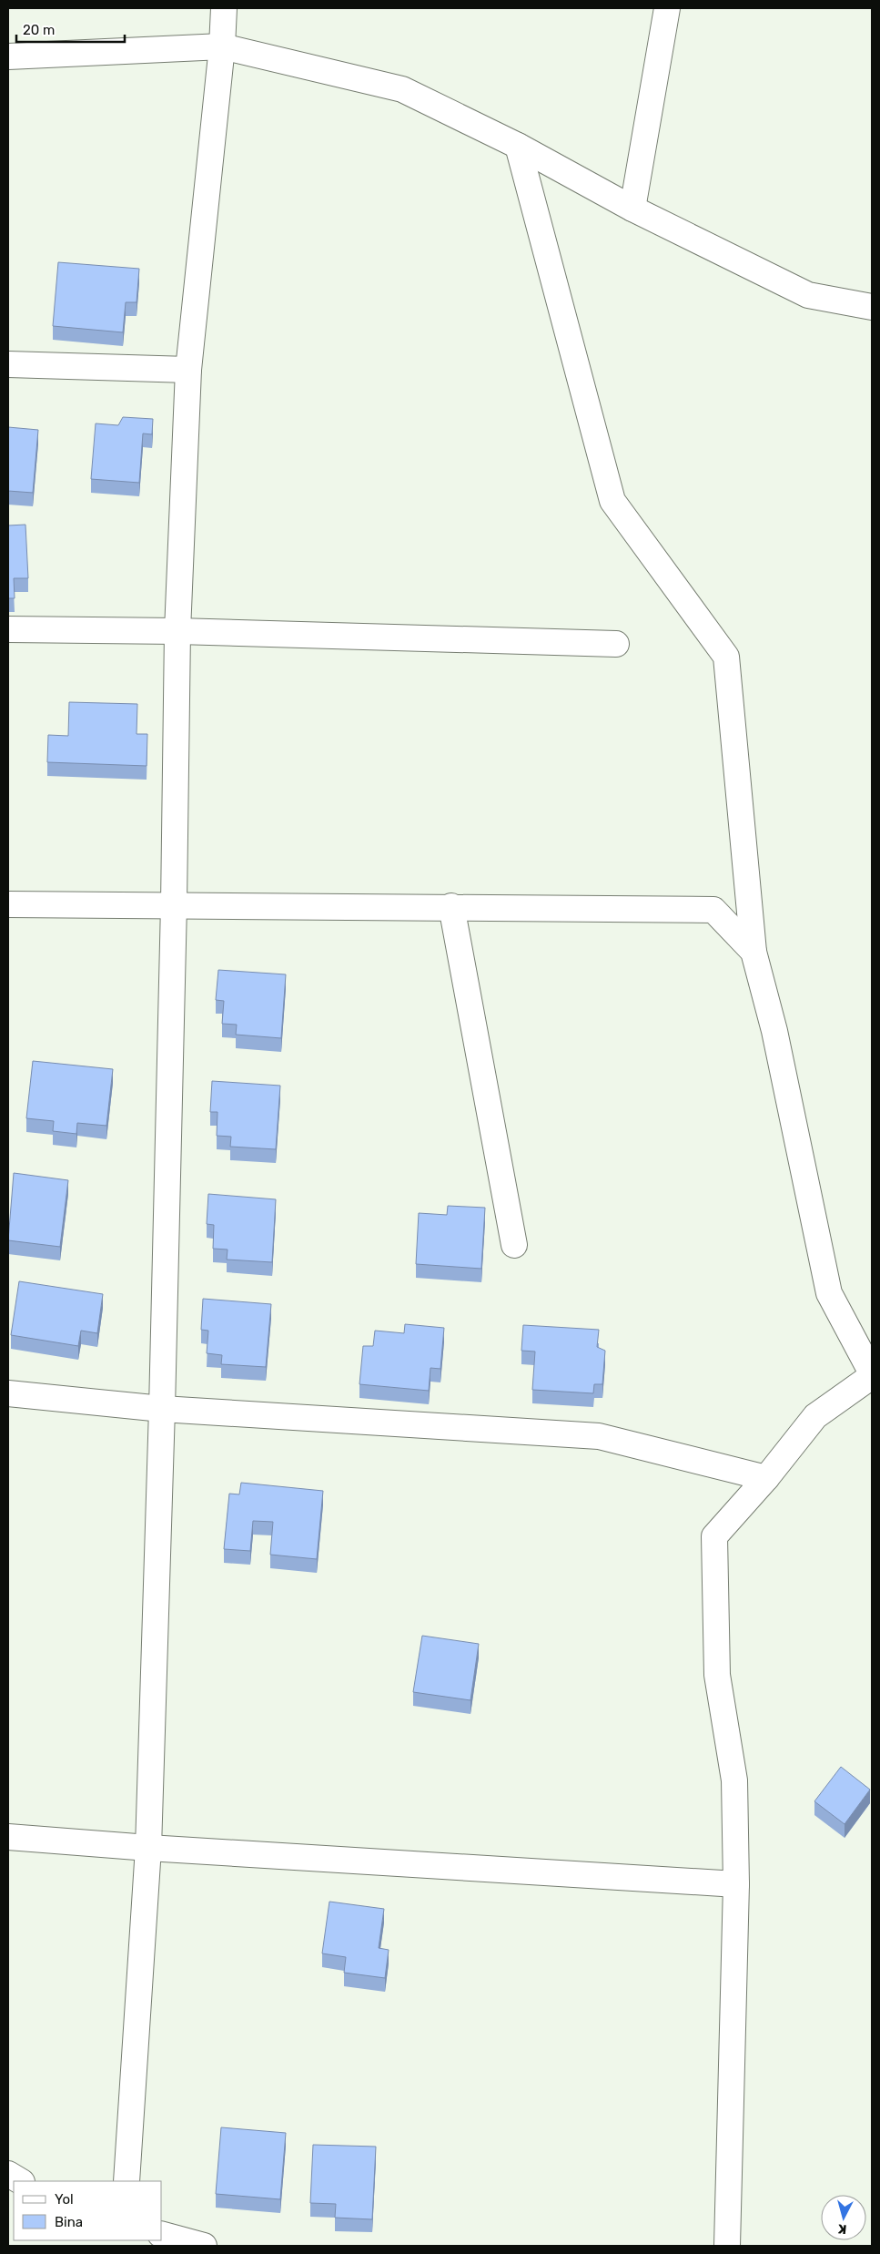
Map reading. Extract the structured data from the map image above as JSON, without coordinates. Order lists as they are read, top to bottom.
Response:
{
  "legend": ["Yol", "Bina"],
  "scale_bar": "20 m",
  "north": "bottom"
}
